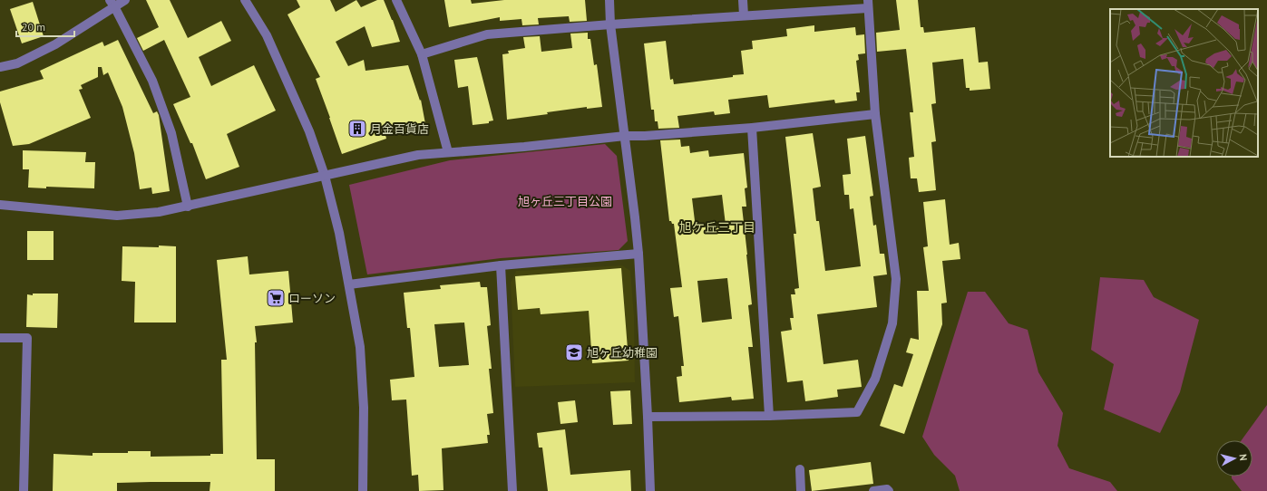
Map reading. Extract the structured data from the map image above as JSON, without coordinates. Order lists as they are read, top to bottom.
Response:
{
  "districts": ["旭ケ丘三丁目"],
  "parks": ["旭ヶ丘三丁目公園"],
  "places": {
    "building": ["月金百貨店"],
    "supermarket": ["ローソン"],
    "school or university": ["旭ヶ丘幼稚園"]
  },
  "scale_bar": "20 m",
  "north": "right"
}
